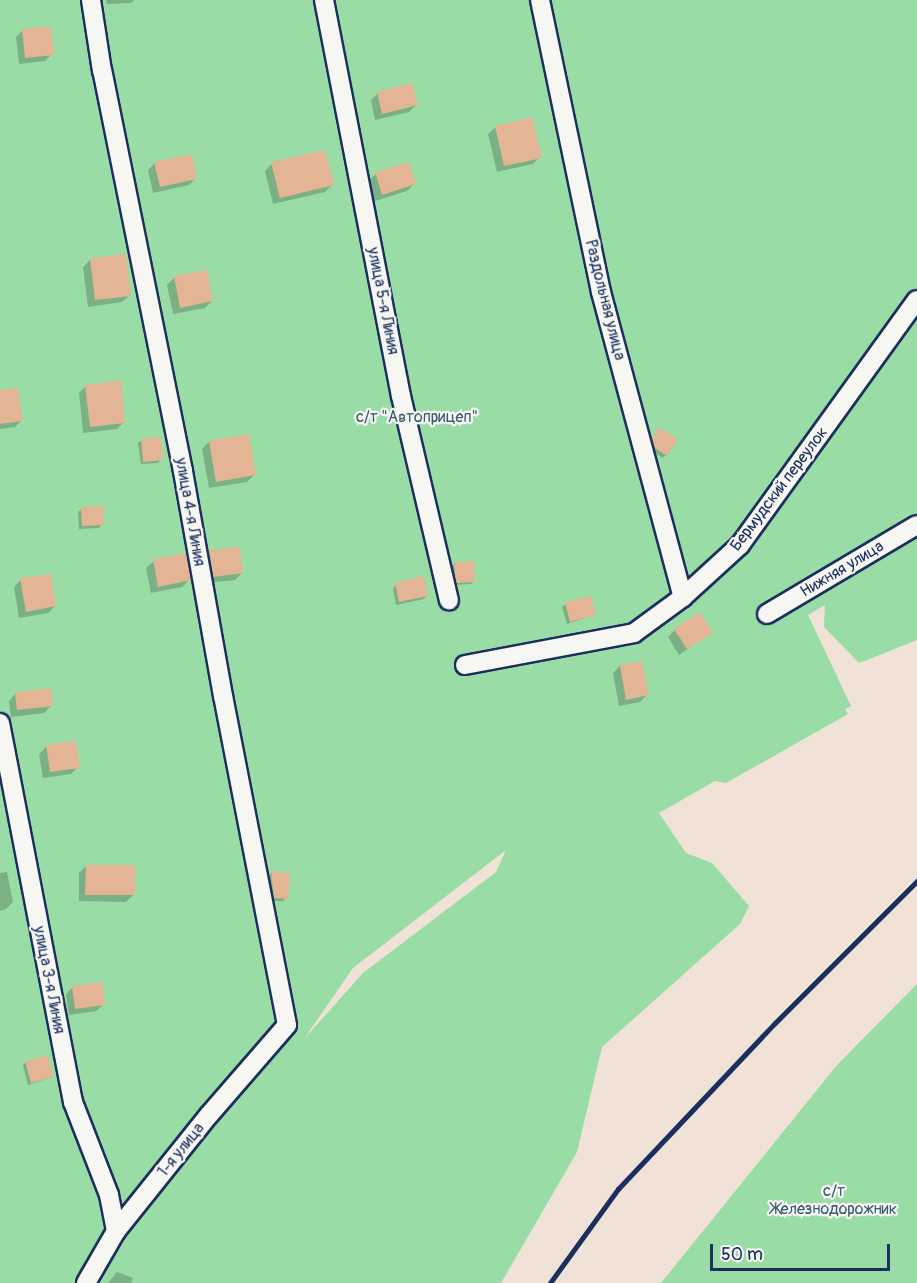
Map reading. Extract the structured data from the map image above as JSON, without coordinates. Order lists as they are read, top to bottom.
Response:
{
  "streets": {
    "street": [
      "Раздольная улица",
      "улица 5-я Линия",
      "Бермудский переулок",
      "улица 4-я Линия",
      "Нижняя улица",
      "улица 3-я Линия",
      "1-я улица"
    ]
  },
  "crossings": [
    ["Раздольная улица", "Бермудский переулок"],
    ["улица 4-я Линия", "1-я улица"],
    ["улица 3-я Линия", "1-я улица"]
  ],
  "parks": ["с/т \"Автоприцеп\"", "с/т Железнодорожник"],
  "scale_bar": "50 m"
}
